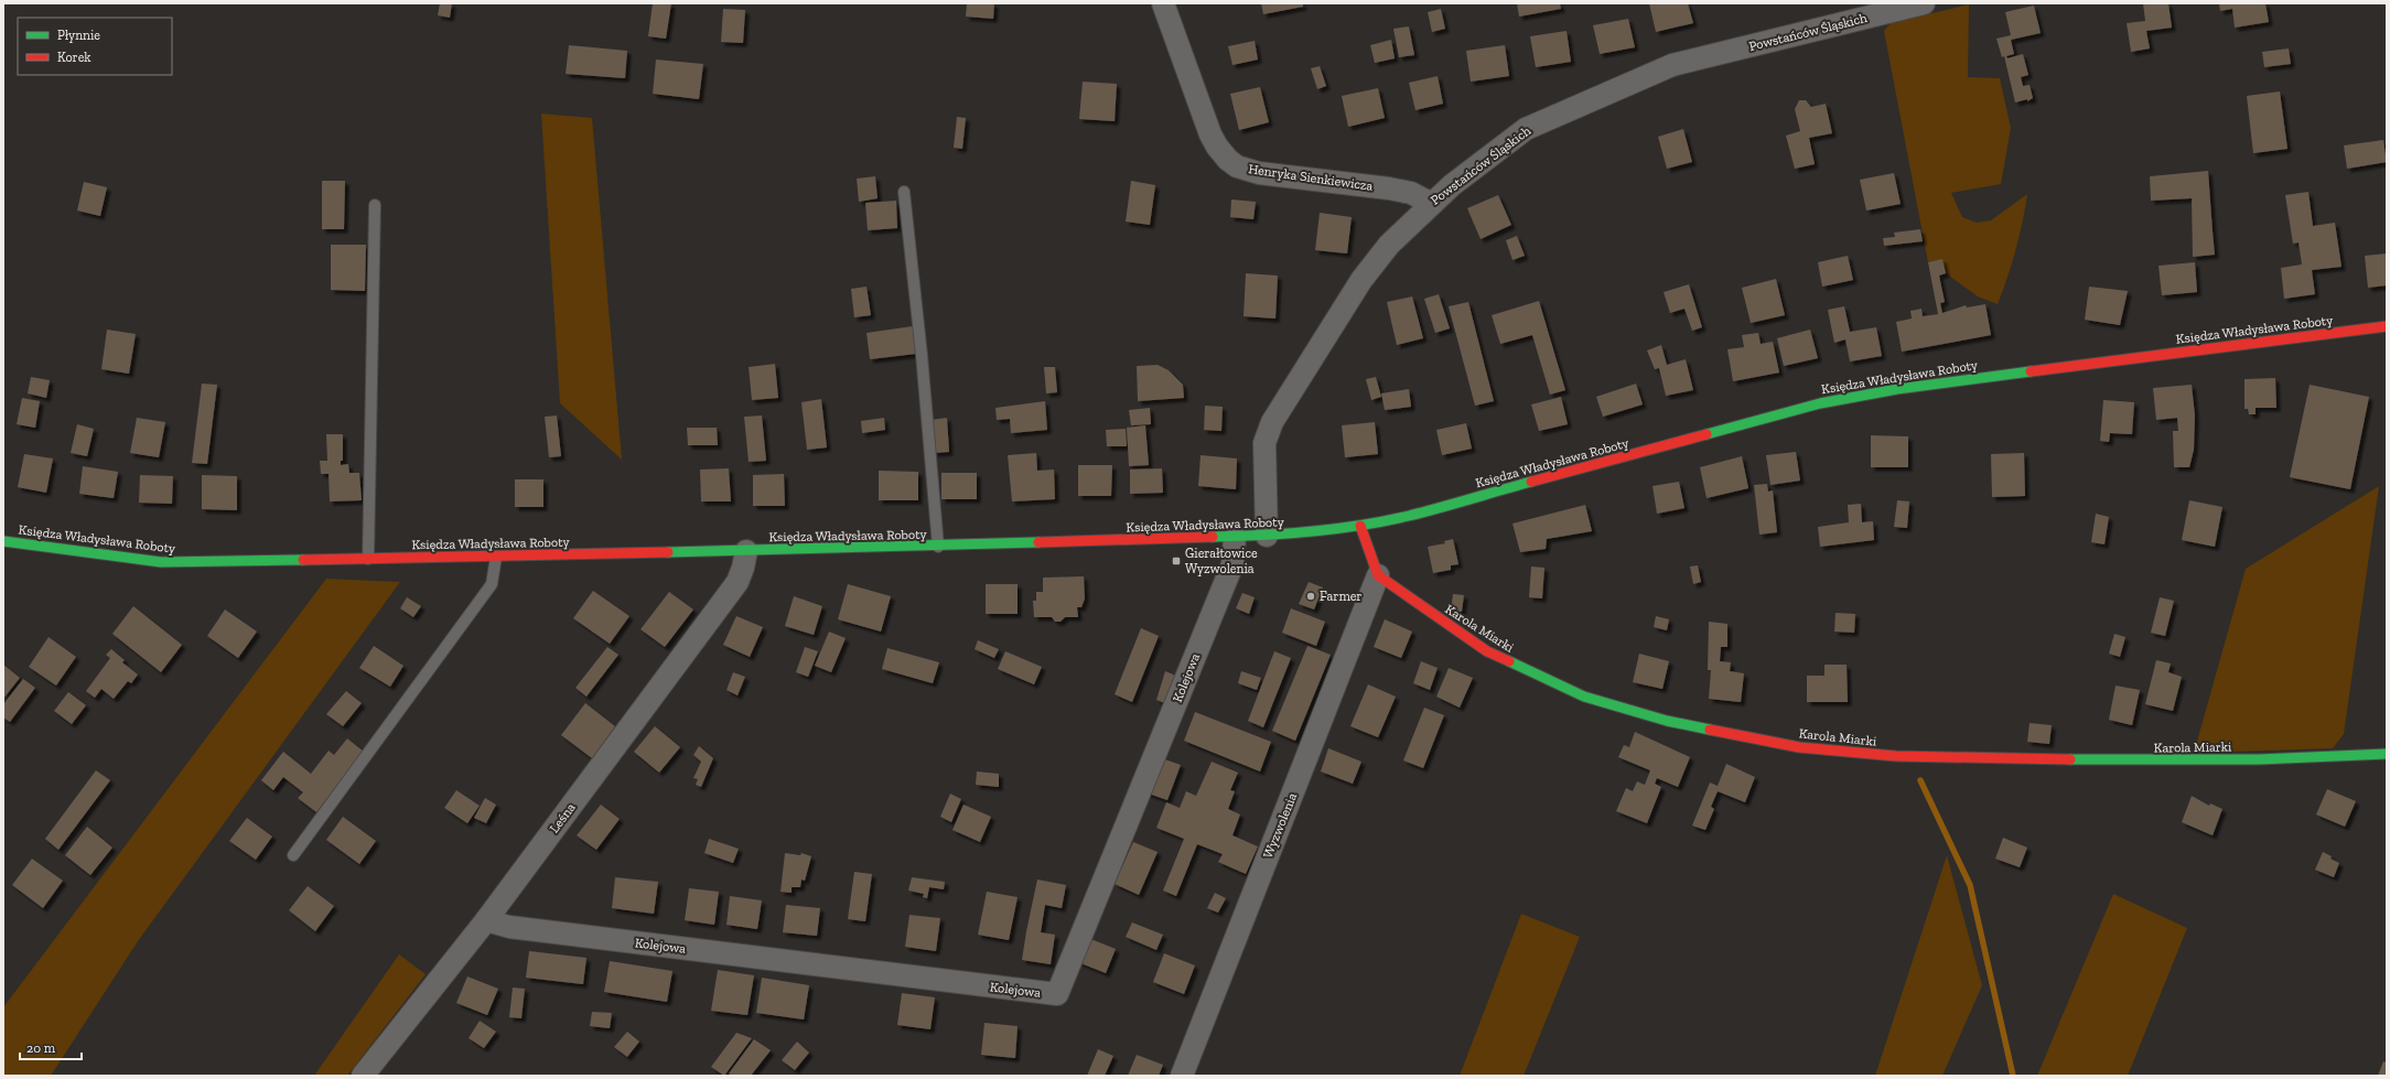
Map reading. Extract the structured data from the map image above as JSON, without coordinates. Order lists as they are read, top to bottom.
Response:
{
  "streets": {
    "main road": ["Księdza Władysława Roboty", "Karola Miarki"],
    "street": [
      "Powstańców Śląskich",
      "Henryka Sienkiewicza",
      "Kolejowa",
      "Leśna",
      "Wyzwolenia"
    ]
  },
  "crossings": [
    ["Powstańców Śląskich", "Henryka Sienkiewicza"],
    ["Powstańców Śląskich", "Księdza Władysława Roboty"],
    ["Księdza Władysława Roboty", "Kolejowa"],
    ["Księdza Władysława Roboty", "Leśna"],
    ["Karola Miarki", "Wyzwolenia"],
    ["Kolejowa", "Leśna"]
  ],
  "places": {
    "transit": ["Gierałtowice Wyzwolenia"],
    "other": ["Farmer"]
  },
  "legend": ["Płynnie", "Korek"],
  "scale_bar": "20 m"
}
